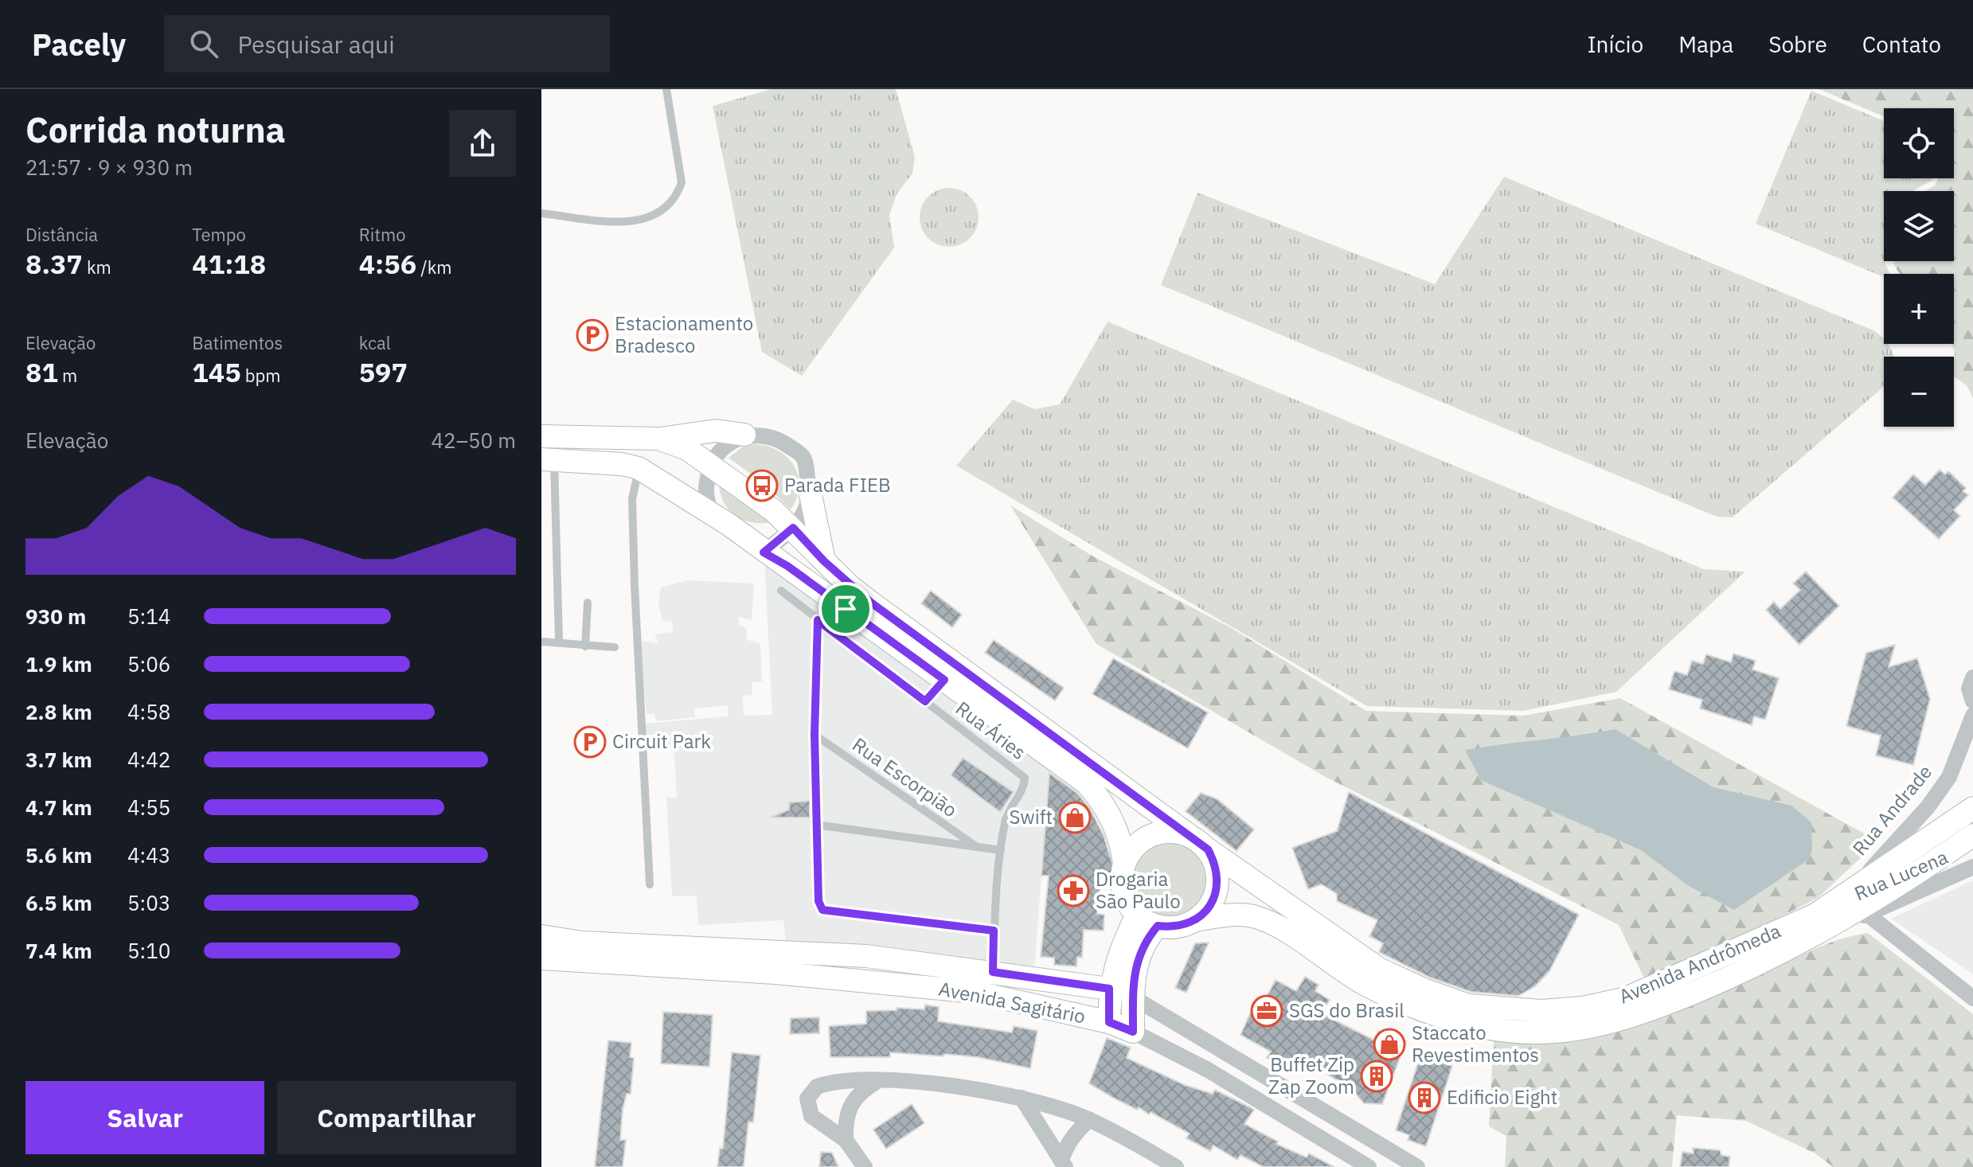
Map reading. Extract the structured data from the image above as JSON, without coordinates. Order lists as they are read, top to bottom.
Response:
{
  "streets": {
    "main road": ["Avenida Andrômeda", "Avenida Sagitário"],
    "street": ["Rua Andrade", "Rua Lucena"],
    "lane": ["Rua Áries", "Rua Escorpião"]
  },
  "crossings": [
    ["Rua Áries", "Avenida Sagitário"],
    ["Rua Andrade", "Avenida Andrômeda"],
    ["Rua Lucena", "Avenida Andrômeda"]
  ],
  "places": {
    "parking": ["Estacionamento Bradesco", "Circuit Park"],
    "bus stop": ["Parada FIEB"],
    "shop": ["Swift", "Staccato Revestimentos"],
    "pharmacy": ["Drogaria São Paulo"],
    "office": ["SGS do Brasil"],
    "building": ["Buffet Zip Zap Zoom", "Edificio Eight"]
  },
  "page": {
    "header": "Pacely",
    "search": "Pesquisar aqui",
    "nav": [
      "Início",
      "Mapa",
      "Sobre",
      "Contato"
    ],
    "heading": ["Corrida noturna", "21:57 · 9 × 930 m"],
    "map_buttons": ["+", "−"],
    "stats": [
      ["Distância", "8.37 km"],
      ["Tempo", "41:18"],
      ["Ritmo", "4:56 /km"],
      ["Elevação", "81 m"],
      ["Batimentos", "145 bpm"],
      ["kcal", "597"]
    ],
    "chart": ["Elevação", "42–50 m"],
    "list": [
      {
        "name": "930 m",
        "note": "5:14"
      },
      {
        "name": "1.9 km",
        "note": "5:06"
      },
      {
        "name": "2.8 km",
        "note": "4:58"
      },
      {
        "name": "3.7 km",
        "note": "4:42"
      },
      {
        "name": "4.7 km",
        "note": "4:55"
      },
      {
        "name": "5.6 km",
        "note": "4:43"
      },
      {
        "name": "6.5 km",
        "note": "5:03"
      },
      {
        "name": "7.4 km",
        "note": "5:10"
      }
    ],
    "buttons": ["Salvar", "Compartilhar"]
  }
}
